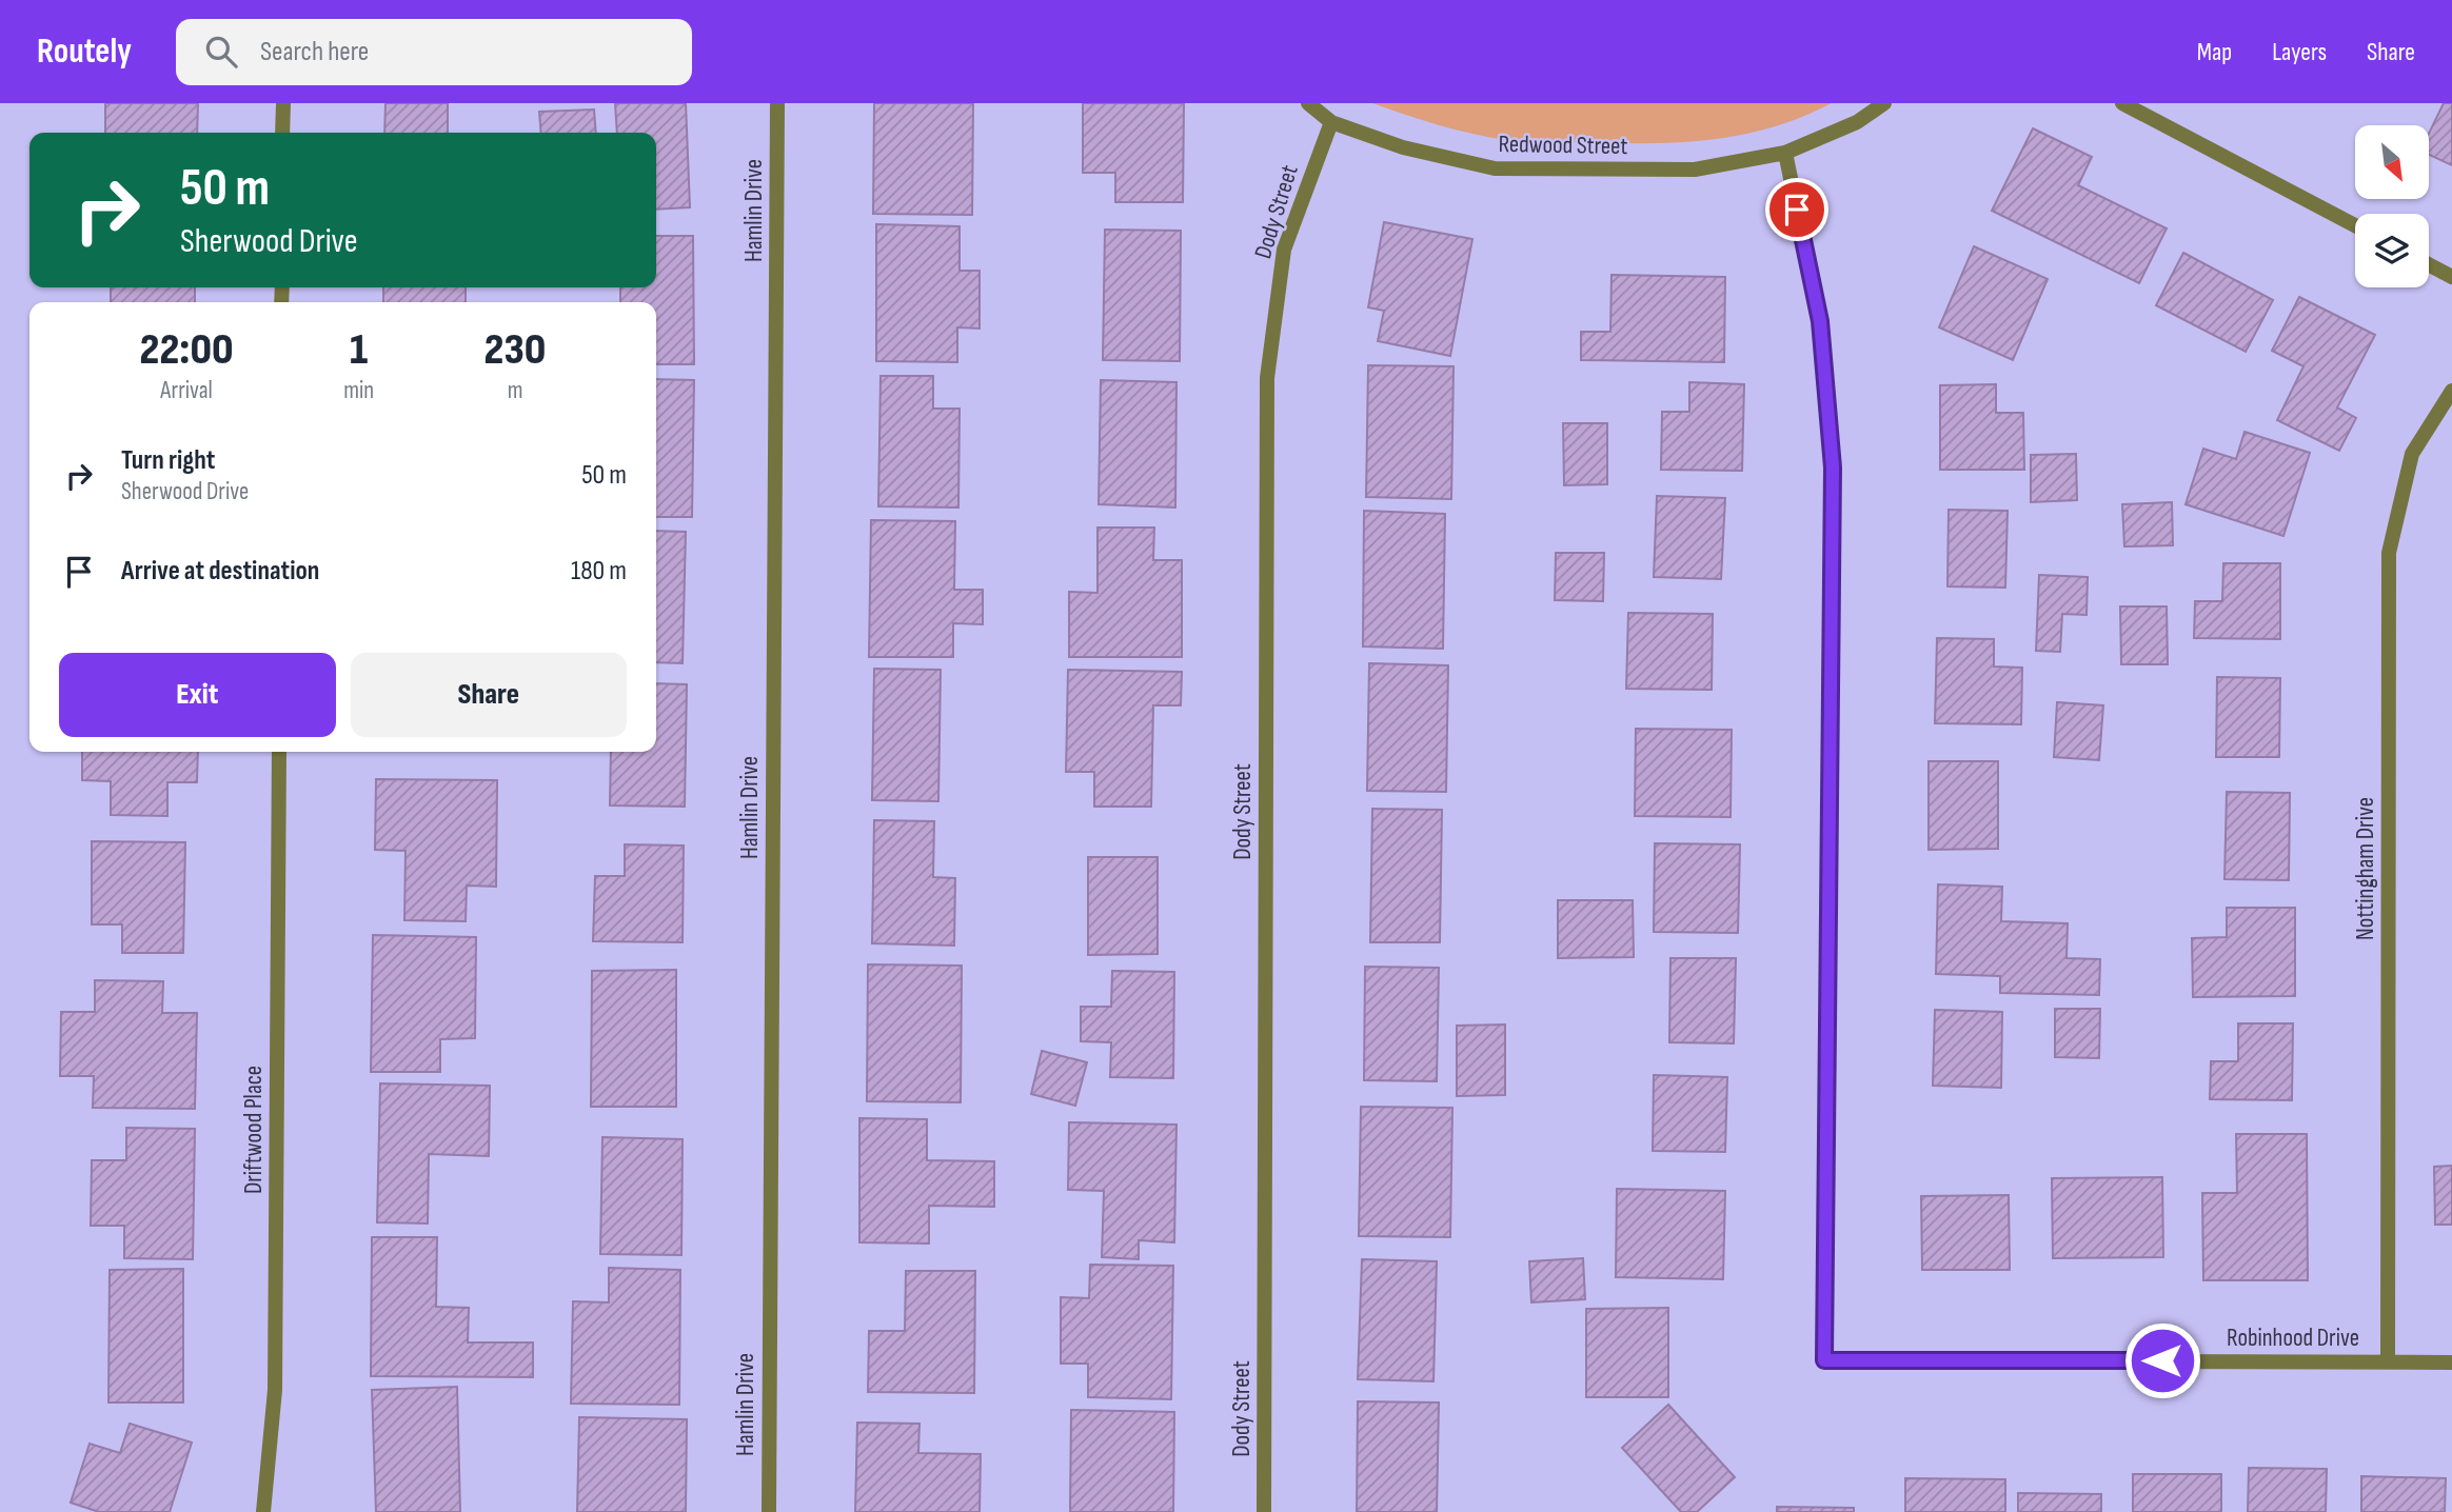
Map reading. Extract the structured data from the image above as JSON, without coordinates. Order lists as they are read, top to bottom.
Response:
{
  "streets": {
    "street": [
      "Redwood Street",
      "Hamlin Drive",
      "Dody Street",
      "Nottingham Drive",
      "Driftwood Place",
      "Robinhood Drive"
    ]
  },
  "crossings": [
    ["Redwood Street", "Dody Street"],
    ["Redwood Street", "Robinhood Drive"],
    ["Nottingham Drive", "Robinhood Drive"]
  ],
  "north": "bottom right",
  "page": {
    "header": "Routely",
    "search": "Search here",
    "nav": ["Map", "Layers", "Share"],
    "turn": ["50 m", "Sherwood Drive"],
    "eta": [
      "22:00",
      "Arrival",
      "1",
      "min",
      "230",
      "m"
    ],
    "list": [
      {
        "name": "Turn right",
        "note": "Sherwood Drive",
        "value": "50 m"
      },
      {
        "name": "Arrive at destination",
        "value": "180 m"
      }
    ],
    "buttons": ["Exit", "Share"]
  }
}
